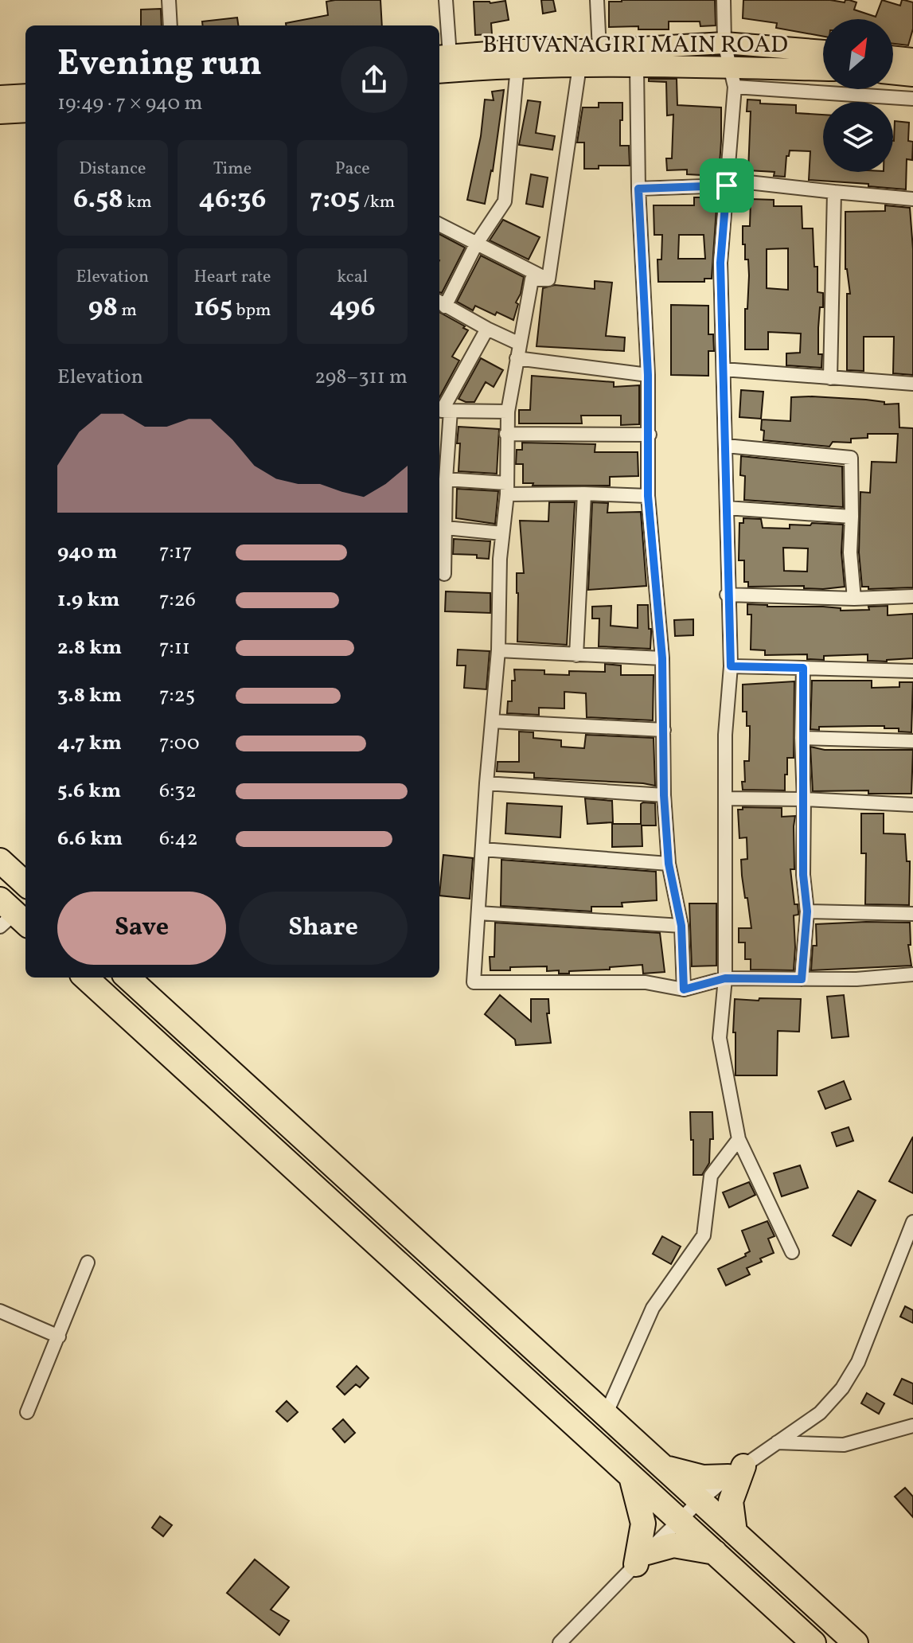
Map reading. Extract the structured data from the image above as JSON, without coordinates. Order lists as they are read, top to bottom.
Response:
{
  "streets": {
    "main road": ["BHUVANAGIRI MAIN ROAD"]
  },
  "north": "top right",
  "page": {
    "heading": ["Evening run", "19:49 · 7 × 940 m"],
    "stats": [
      ["Distance", "6.58 km"],
      ["Time", "46:36"],
      ["Pace", "7:05 /km"],
      ["Elevation", "98 m"],
      ["Heart rate", "165 bpm"],
      ["kcal", "496"]
    ],
    "chart": ["Elevation", "298–311 m"],
    "list": [
      {
        "name": "940 m",
        "note": "7:17"
      },
      {
        "name": "1.9 km",
        "note": "7:26"
      },
      {
        "name": "2.8 km",
        "note": "7:11"
      },
      {
        "name": "3.8 km",
        "note": "7:25"
      },
      {
        "name": "4.7 km",
        "note": "7:00"
      },
      {
        "name": "5.6 km",
        "note": "6:32"
      },
      {
        "name": "6.6 km",
        "note": "6:42"
      }
    ],
    "buttons": ["Save", "Share"]
  }
}
